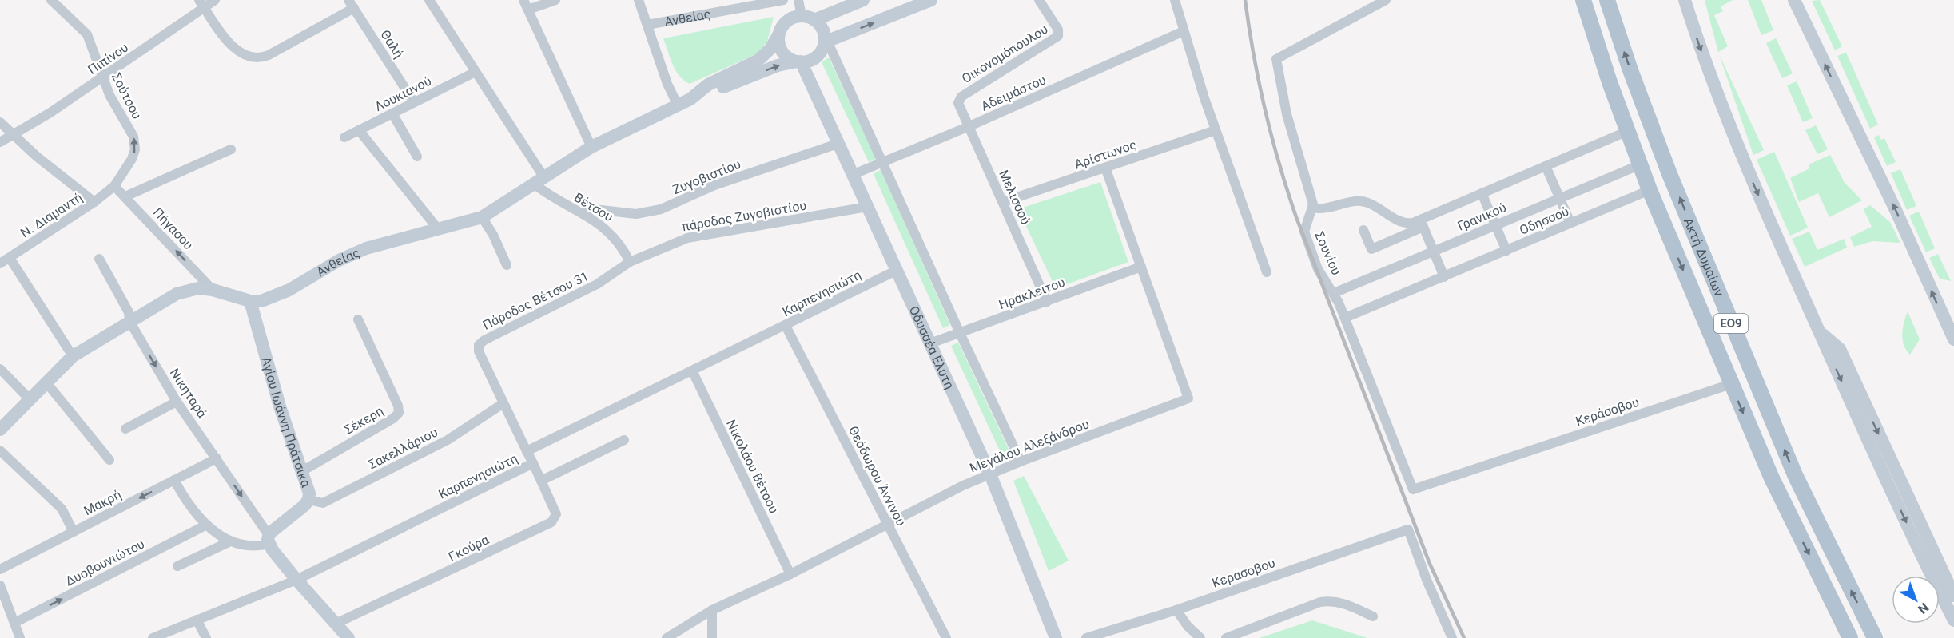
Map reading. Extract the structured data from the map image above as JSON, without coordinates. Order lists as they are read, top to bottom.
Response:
{
  "streets": {
    "main road": [
      "Ανθείας",
      "Ακτή Δυμαίων",
      "ΕΟ9",
      "Οδυσσέα Ελύτη",
      "Αγίου Ιωάννη Πράτσικα"
    ],
    "street": [
      "Θαλή",
      "Οικονομόπουλου",
      "Πιπίνου",
      "Αδειμάστου",
      "Λουκιανού",
      "Σούτσου",
      "Αρίστωνος",
      "Ζυγοβιστίου",
      "Μελισσού",
      "Βέτσου",
      "Ν. Διαμαντή",
      "πάροδος Ζυγοβιστίου",
      "Γρανικού",
      "Οδησσού",
      "Πήγασου",
      "Σουνίου",
      "Καρπενησιώτη",
      "Ηράκλειτου",
      "Πάροδος Βέτσου 31",
      "Νικηταρά",
      "Κεράσοβου",
      "Σέκερη",
      "Μεγάλου Αλεξάνδρου",
      "Σακελλάριου",
      "Νικολάου Βέτσου",
      "Θεόδωρου Άννινου",
      "Μακρή",
      "Γκούρα",
      "Δυοβουνιώτου"
    ]
  },
  "crossings": [
    ["Ανθείας", "Βέτσου"],
    ["Ανθείας", "Πήγασου"],
    ["Ανθείας", "Οδυσσέα Ελύτη"],
    ["Ανθείας", "Νικηταρά"],
    ["Ανθείας", "Αγίου Ιωάννη Πράτσικα"],
    ["Θαλή", "Λουκιανού"],
    ["Οικονομόπουλου", "Μελισσού"],
    ["Πιπίνου", "Σούτσου"],
    ["Αδειμάστου", "Μελισσού"],
    ["Αδειμάστου", "Οδυσσέα Ελύτη"],
    ["Σούτσου", "Ν. Διαμαντή"],
    ["Σούτσου", "Πήγασου"],
    ["Αρίστωνος", "Μελισσού"],
    ["Αρίστωνος", "Μεγάλου Αλεξάνδρου"],
    ["Ζυγοβιστίου", "Βέτσου"],
    ["Ζυγοβιστίου", "Οδυσσέα Ελύτη"],
    ["Μελισσού", "Ηράκλειτου"],
    ["Βέτσου", "πάροδος Ζυγοβιστίου"],
    ["Βέτσου", "Πάροδος Βέτσου 31"],
    ["Ν. Διαμαντή", "Πήγασου"],
    ["πάροδος Ζυγοβιστίου", "Πάροδος Βέτσου 31"],
    ["πάροδος Ζυγοβιστίου", "Οδυσσέα Ελύτη"],
    ["Γρανικού", "Σουνίου"],
    ["Γρανικού", "Ακτή Δυμαίων"],
    ["Οδησσού", "Σουνίου"],
    ["Οδησσού", "Ακτή Δυμαίων"],
    ["Σουνίου", "Κεράσοβου"],
    ["Ακτή Δυμαίων", "Κεράσοβου"],
    ["Καρπενησιώτη", "Πάροδος Βέτσου 31"],
    ["Καρπενησιώτη", "Οδυσσέα Ελύτη"],
    ["Καρπενησιώτη", "Νικολάου Βέτσου"],
    ["Καρπενησιώτη", "Θεόδωρου Άννινου"],
    ["Καρπενησιώτη", "Γκούρα"],
    ["Ηράκλειτου", "Οδυσσέα Ελύτη"],
    ["Ηράκλειτου", "Μεγάλου Αλεξάνδρου"],
    ["Πάροδος Βέτσου 31", "Σακελλάριου"],
    ["Οδυσσέα Ελύτη", "Μεγάλου Αλεξάνδρου"],
    ["Νικηταρά", "Αγίου Ιωάννη Πράτσικα"],
    ["Νικηταρά", "Μακρή"],
    ["Σέκερη", "Αγίου Ιωάννη Πράτσικα"],
    ["Αγίου Ιωάννη Πράτσικα", "Σακελλάριου"],
    ["Μεγάλου Αλεξάνδρου", "Νικολάου Βέτσου"],
    ["Μεγάλου Αλεξάνδρου", "Θεόδωρου Άννινου"]
  ],
  "one_way": ["Σούτσου", "Πήγασου", "Δυοβουνιώτου"],
  "north": "bottom right"
}
